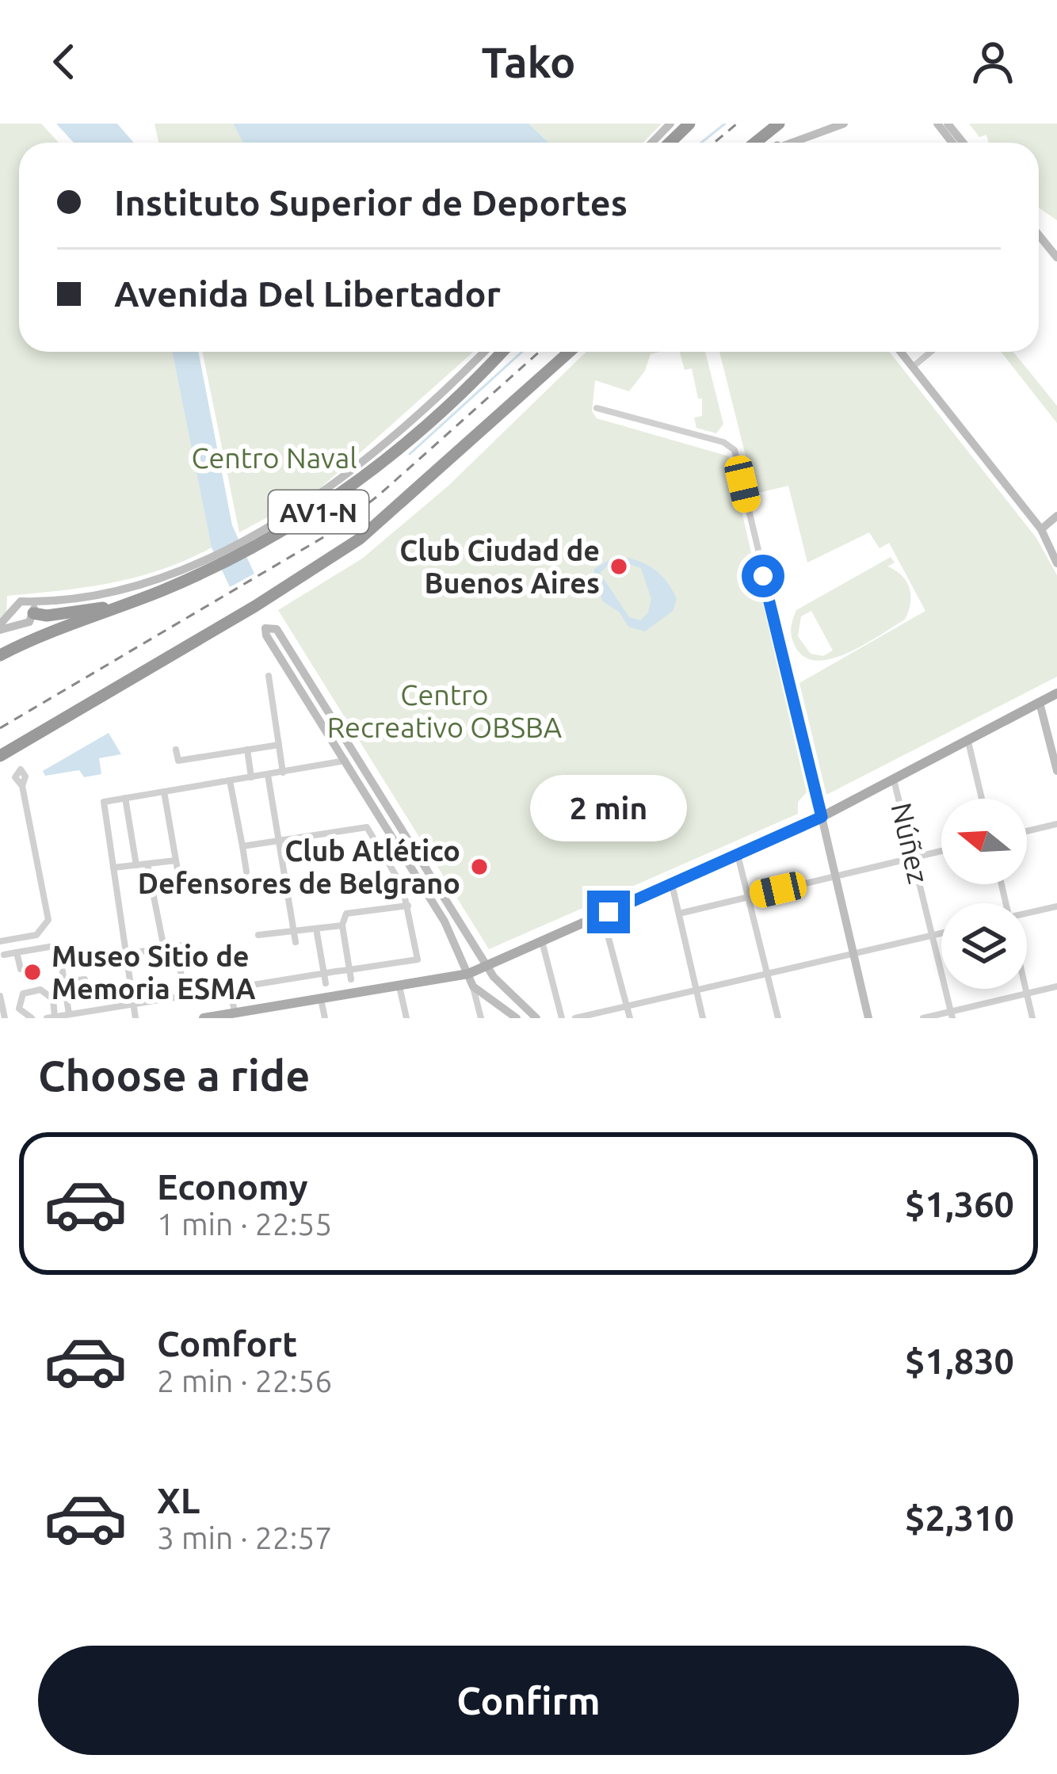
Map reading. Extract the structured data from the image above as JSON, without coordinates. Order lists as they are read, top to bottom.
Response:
{
  "streets": {
    "highway": ["AV1-N"],
    "street": ["Núñez"]
  },
  "parks": ["Centro Naval", "Centro Recreativo OBSBA"],
  "places": ["Club Ciudad de Buenos Aires", "Club Atlético Defensores de Belgrano", "Museo Sitio de Memoria ESMA"],
  "north": "left",
  "page": {
    "header": "Tako",
    "banner": ["Instituto Superior de Deportes", "Avenida Del Libertador"],
    "bubble": "2 min",
    "heading": "Choose a ride",
    "list": [
      {
        "name": "Economy",
        "note": "1 min · 22:55",
        "value": "$1,360"
      },
      {
        "name": "Comfort",
        "note": "2 min · 22:56",
        "value": "$1,830"
      },
      {
        "name": "XL",
        "note": "3 min · 22:57",
        "value": "$2,310"
      }
    ],
    "buttons": "Confirm"
  }
}
